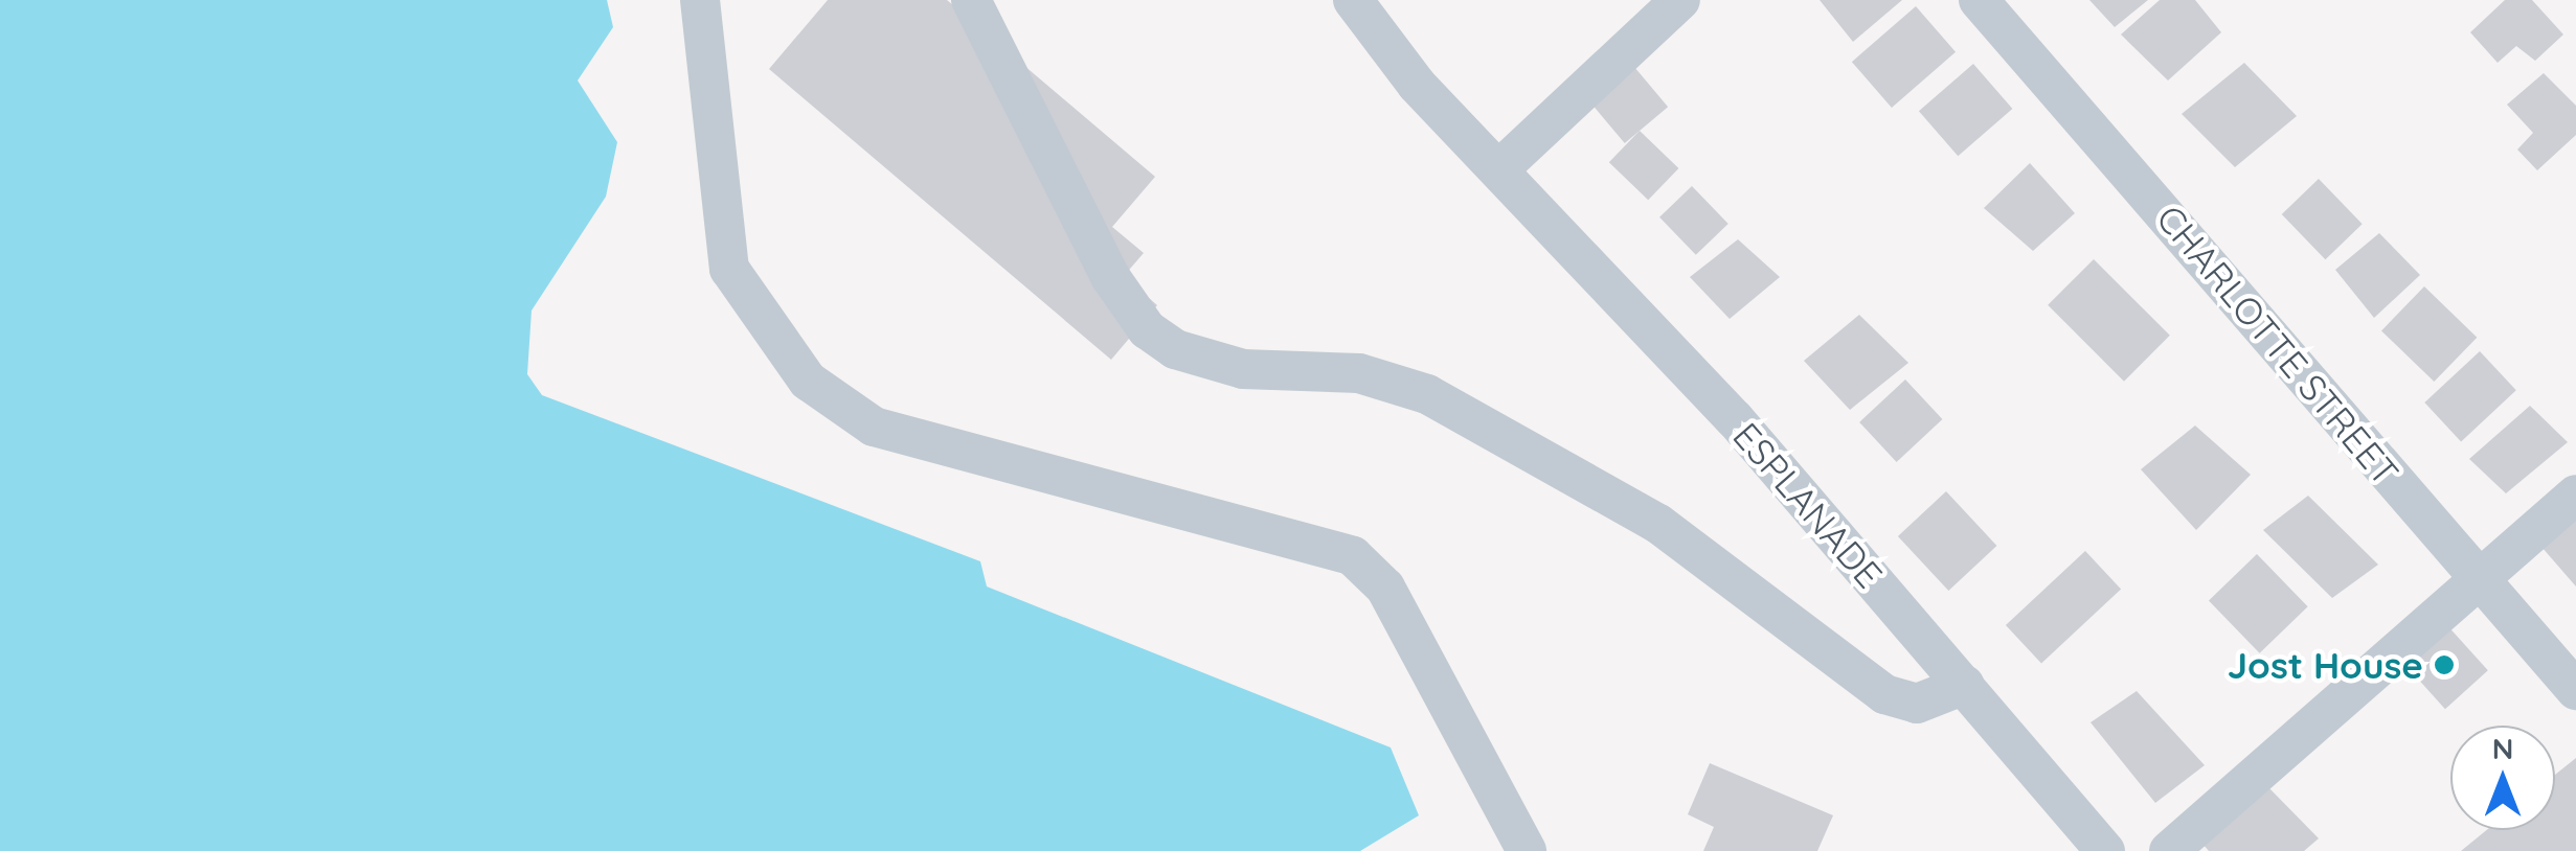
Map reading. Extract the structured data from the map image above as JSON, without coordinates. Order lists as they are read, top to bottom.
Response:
{
  "streets": {
    "street": ["CHARLOTTE STREET", "ESPLANADE"]
  },
  "places": ["Jost House"],
  "north": "top"
}
